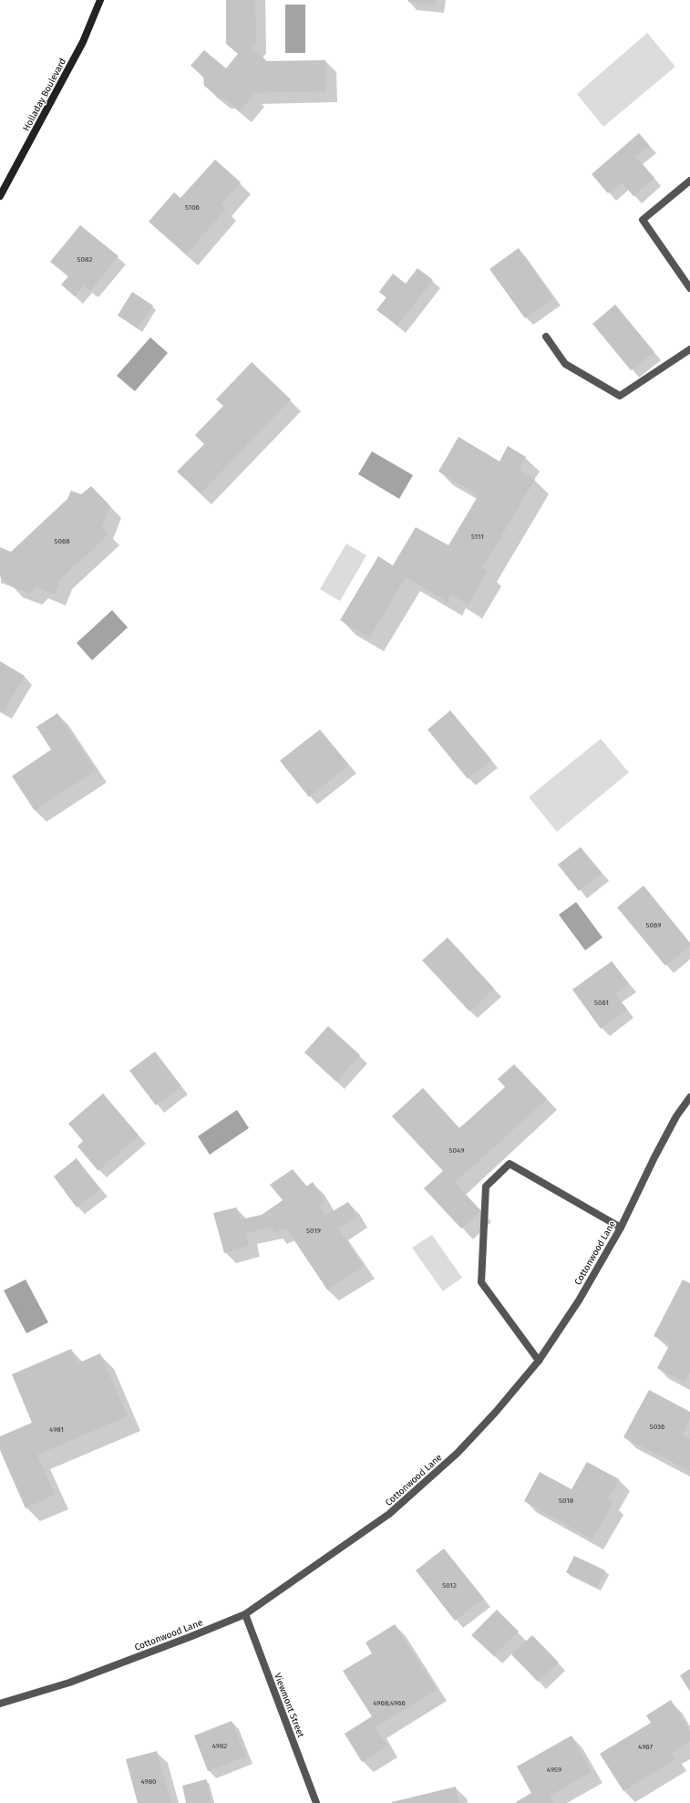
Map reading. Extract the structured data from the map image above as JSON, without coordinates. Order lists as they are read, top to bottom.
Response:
{
  "streets": {
    "main road": ["Holladay Boulevard"],
    "street": ["Cottonwood Lane", "Viewmont Street"]
  },
  "crossings": [
    ["Cottonwood Lane", "Viewmont Street"]
  ],
  "house_numbers": [
    "5106",
    "5082",
    "5111",
    "5068",
    "5069",
    "5061",
    "5049",
    "5019",
    "5036",
    "4981",
    "5018",
    "5012",
    "4968;4966",
    "4982",
    "4967",
    "4959",
    "4980"
  ]
}
